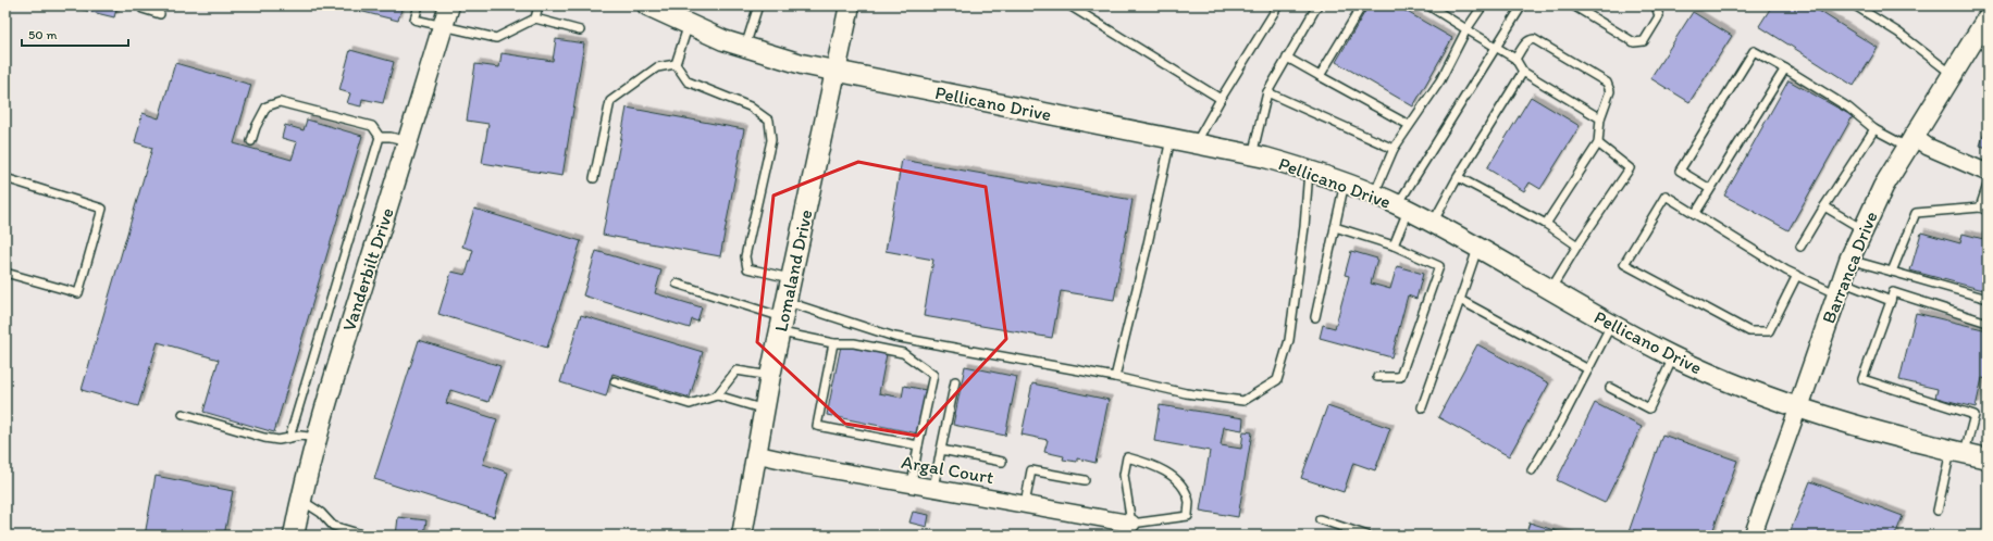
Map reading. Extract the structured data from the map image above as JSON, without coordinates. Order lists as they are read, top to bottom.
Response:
{
  "streets": {
    "street": [
      "Pellicano Drive",
      "Barranca Drive",
      "Vanderbilt Drive",
      "Lomaland Drive",
      "Argal Court"
    ]
  },
  "crossings": [
    ["Pellicano Drive", "Barranca Drive"],
    ["Pellicano Drive", "Lomaland Drive"],
    ["Lomaland Drive", "Argal Court"]
  ],
  "scale_bar": "50 m"
}
